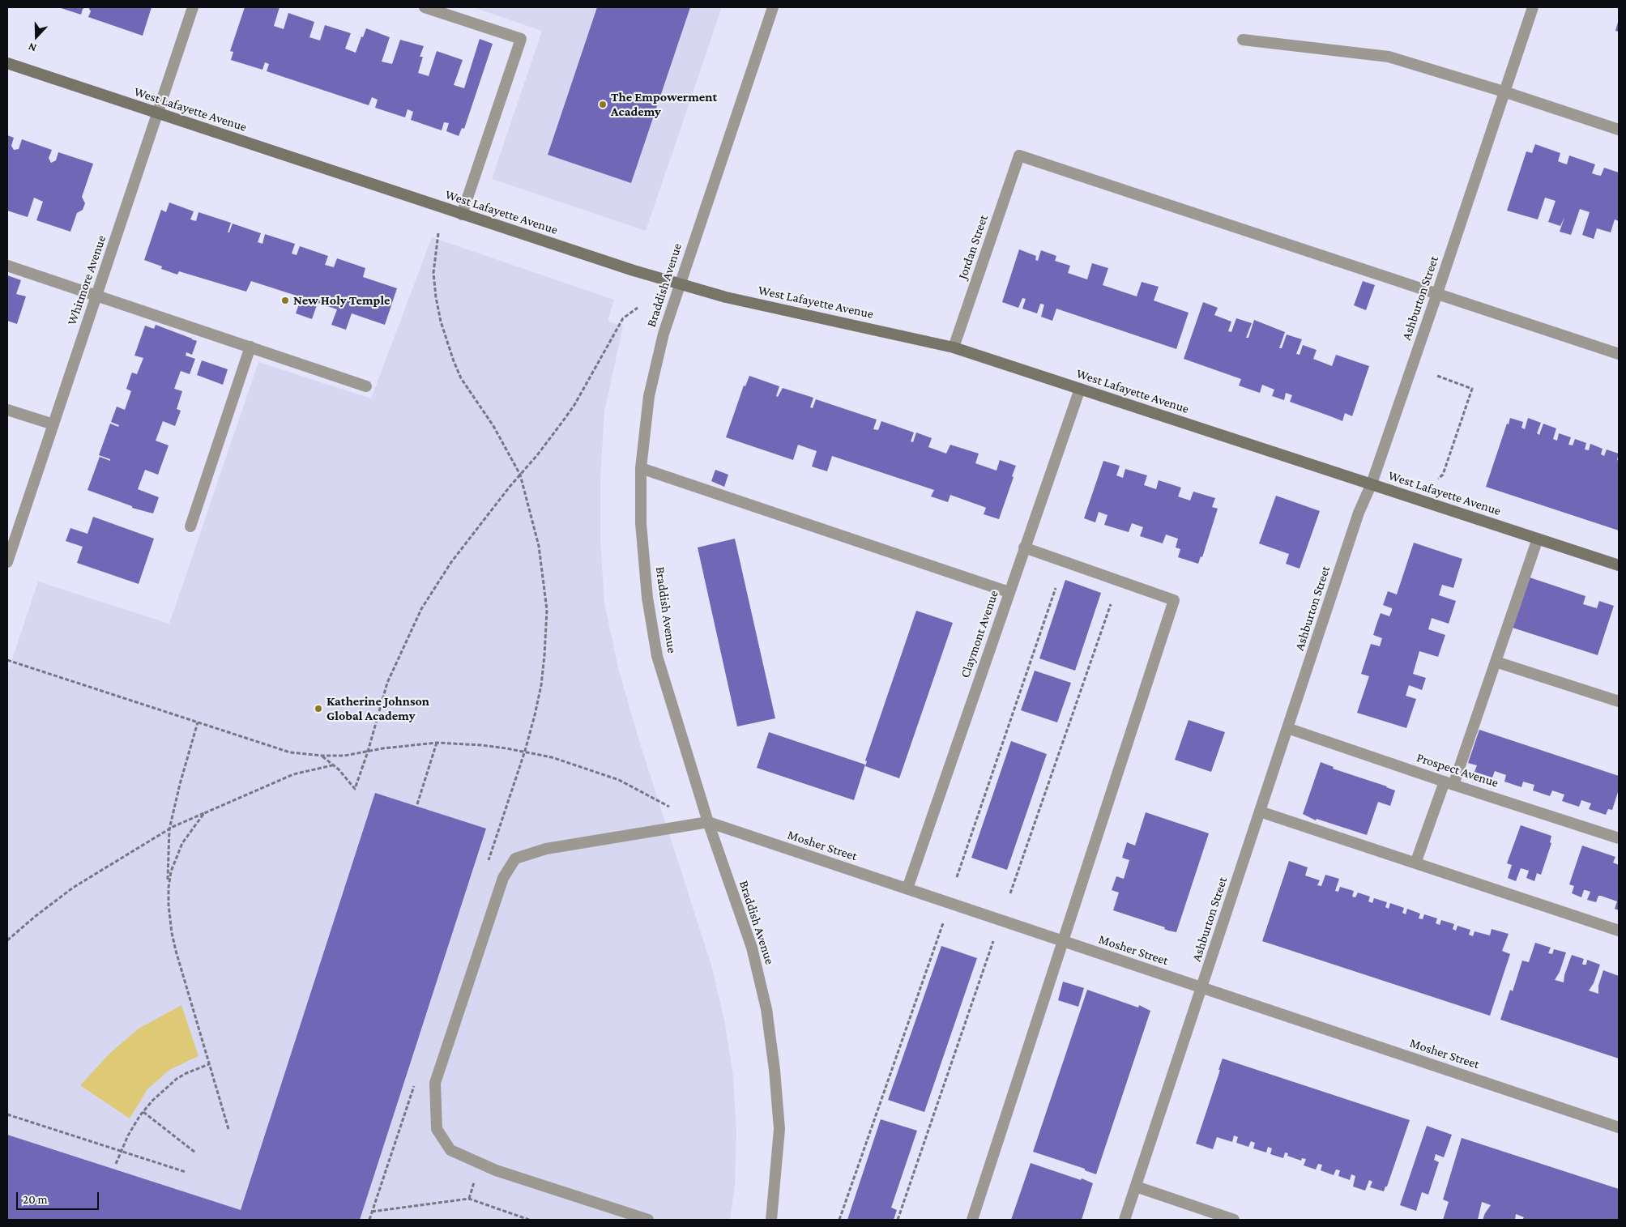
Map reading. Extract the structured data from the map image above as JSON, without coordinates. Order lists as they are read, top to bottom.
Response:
{
  "streets": {
    "main road": ["West Lafayette Avenue"],
    "street": [
      "Jordan Street",
      "Whitmore Avenue",
      "Braddish Avenue",
      "Ashburton Street",
      "Claymont Avenue",
      "Prospect Avenue",
      "Mosher Street"
    ]
  },
  "crossings": [
    ["West Lafayette Avenue", "Jordan Street"],
    ["West Lafayette Avenue", "Whitmore Avenue"],
    ["West Lafayette Avenue", "Braddish Avenue"],
    ["West Lafayette Avenue", "Ashburton Street"],
    ["West Lafayette Avenue", "Claymont Avenue"],
    ["Jordan Street", "Ashburton Street"],
    ["Braddish Avenue", "Mosher Street"],
    ["Ashburton Street", "Prospect Avenue"],
    ["Ashburton Street", "Mosher Street"],
    ["Claymont Avenue", "Mosher Street"]
  ],
  "places": ["The Empowerment Academy", "New Holy Temple", "Katherine Johnson Global Academy"],
  "scale_bar": "20 m",
  "north": "bottom"
}
